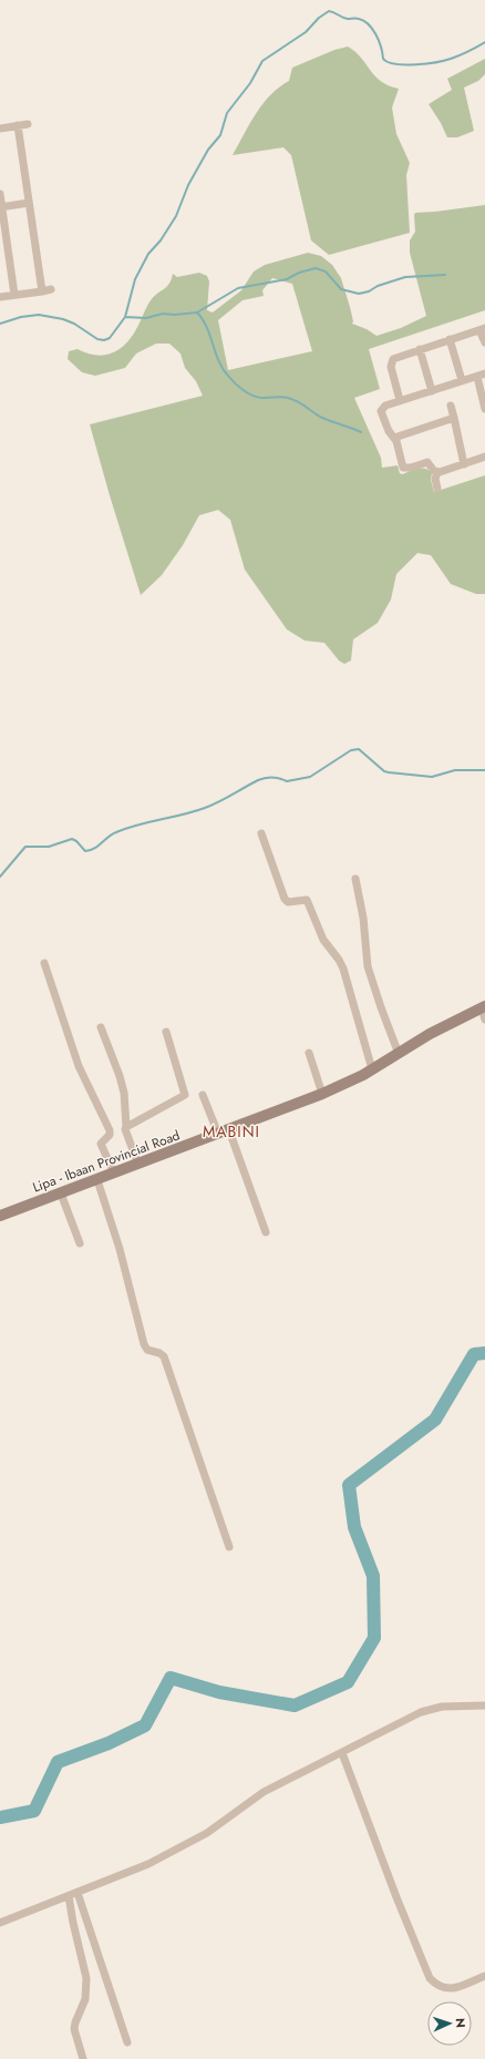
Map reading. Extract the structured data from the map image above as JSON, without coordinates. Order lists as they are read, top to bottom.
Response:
{
  "streets": {
    "main road": ["Lipa - Ibaan Provincial Road"]
  },
  "districts": ["MABINI"],
  "north": "right"
}
